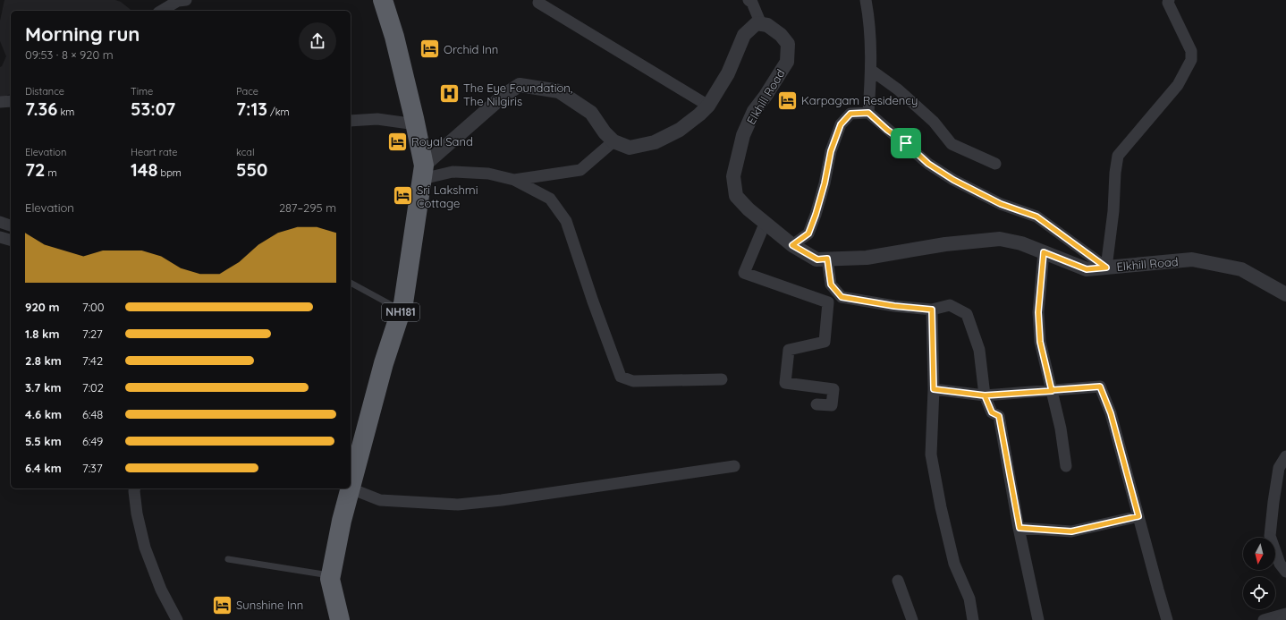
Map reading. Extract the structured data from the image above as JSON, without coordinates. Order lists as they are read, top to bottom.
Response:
{
  "streets": {
    "highway": ["NH181"],
    "street": ["Elkhill Road"]
  },
  "places": {
    "hotel": [
      "Orchid Inn",
      "Karpagam Residency",
      "Royal Sand",
      "Sri Lakshmi Cottage",
      "Sunshine Inn"
    ],
    "hospital": ["The Eye Foundation, The Nilgiris"]
  },
  "north": "bottom",
  "page": {
    "heading": ["Morning run", "09:53 · 8 × 920 m"],
    "stats": [
      ["Distance", "7.36 km"],
      ["Time", "53:07"],
      ["Pace", "7:13 /km"],
      ["Elevation", "72 m"],
      ["Heart rate", "148 bpm"],
      ["kcal", "550"]
    ],
    "chart": ["Elevation", "287–295 m"],
    "list": [
      {
        "name": "920 m",
        "note": "7:00"
      },
      {
        "name": "1.8 km",
        "note": "7:27"
      },
      {
        "name": "2.8 km",
        "note": "7:42"
      },
      {
        "name": "3.7 km",
        "note": "7:02"
      },
      {
        "name": "4.6 km",
        "note": "6:48"
      },
      {
        "name": "5.5 km",
        "note": "6:49"
      },
      {
        "name": "6.4 km",
        "note": "7:37"
      }
    ]
  }
}
